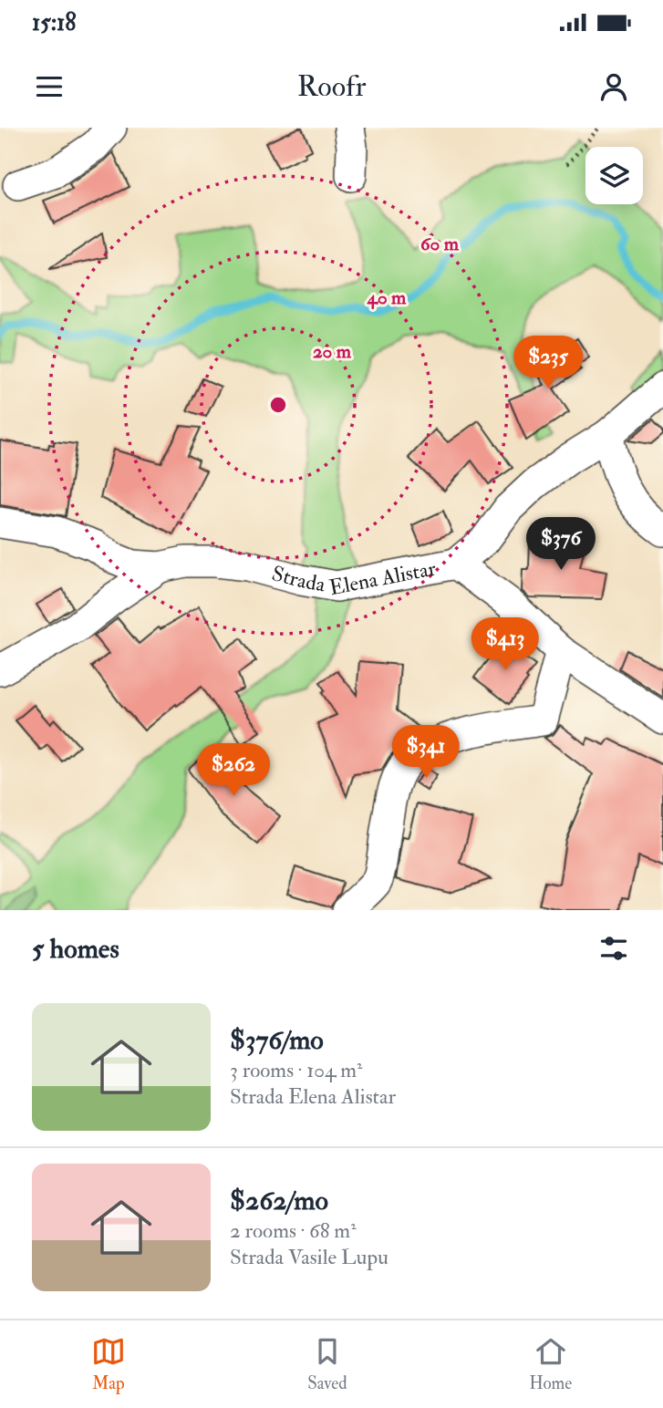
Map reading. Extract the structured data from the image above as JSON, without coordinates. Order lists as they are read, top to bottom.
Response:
{
  "streets": {
    "street": ["Strada Elena Alistar"]
  },
  "page": {
    "status": "15:18",
    "header": "Roofr",
    "price": [
      "$235",
      "$376",
      "$413",
      "$341",
      "$262"
    ],
    "heading": "5 homes",
    "list": [
      {
        "name": "$376/mo",
        "note": "3 rooms · 104 m² · Strada Elena Alistar"
      },
      {
        "name": "$262/mo",
        "note": "2 rooms · 68 m² · Strada Vasile Lupu"
      }
    ],
    "tabs": ["Map", "Saved", "Home"]
  },
  "rings": ["60 m", "40 m", "20 m"]
}
